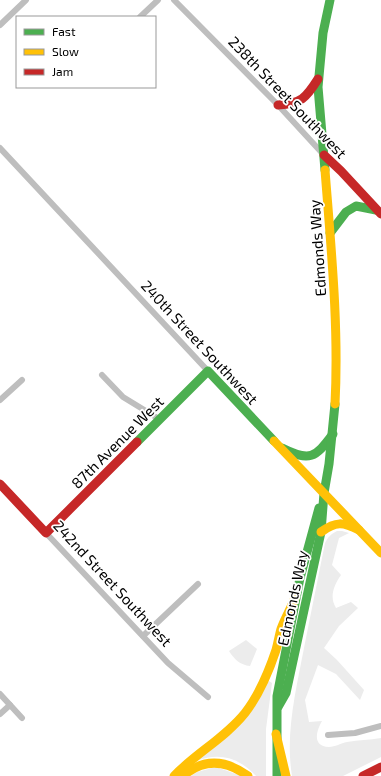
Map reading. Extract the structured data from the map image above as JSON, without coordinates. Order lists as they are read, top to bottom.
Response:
{
  "streets": {
    "main road": [
      "238th Street Southwest",
      "Edmonds Way",
      "240th Street Southwest",
      "87th Avenue West",
      "242nd Street Southwest"
    ]
  },
  "crossings": [
    ["238th Street Southwest", "Edmonds Way"],
    ["Edmonds Way", "240th Street Southwest"],
    ["240th Street Southwest", "87th Avenue West"],
    ["87th Avenue West", "242nd Street Southwest"]
  ],
  "legend": ["Fast", "Slow", "Jam"]
}
